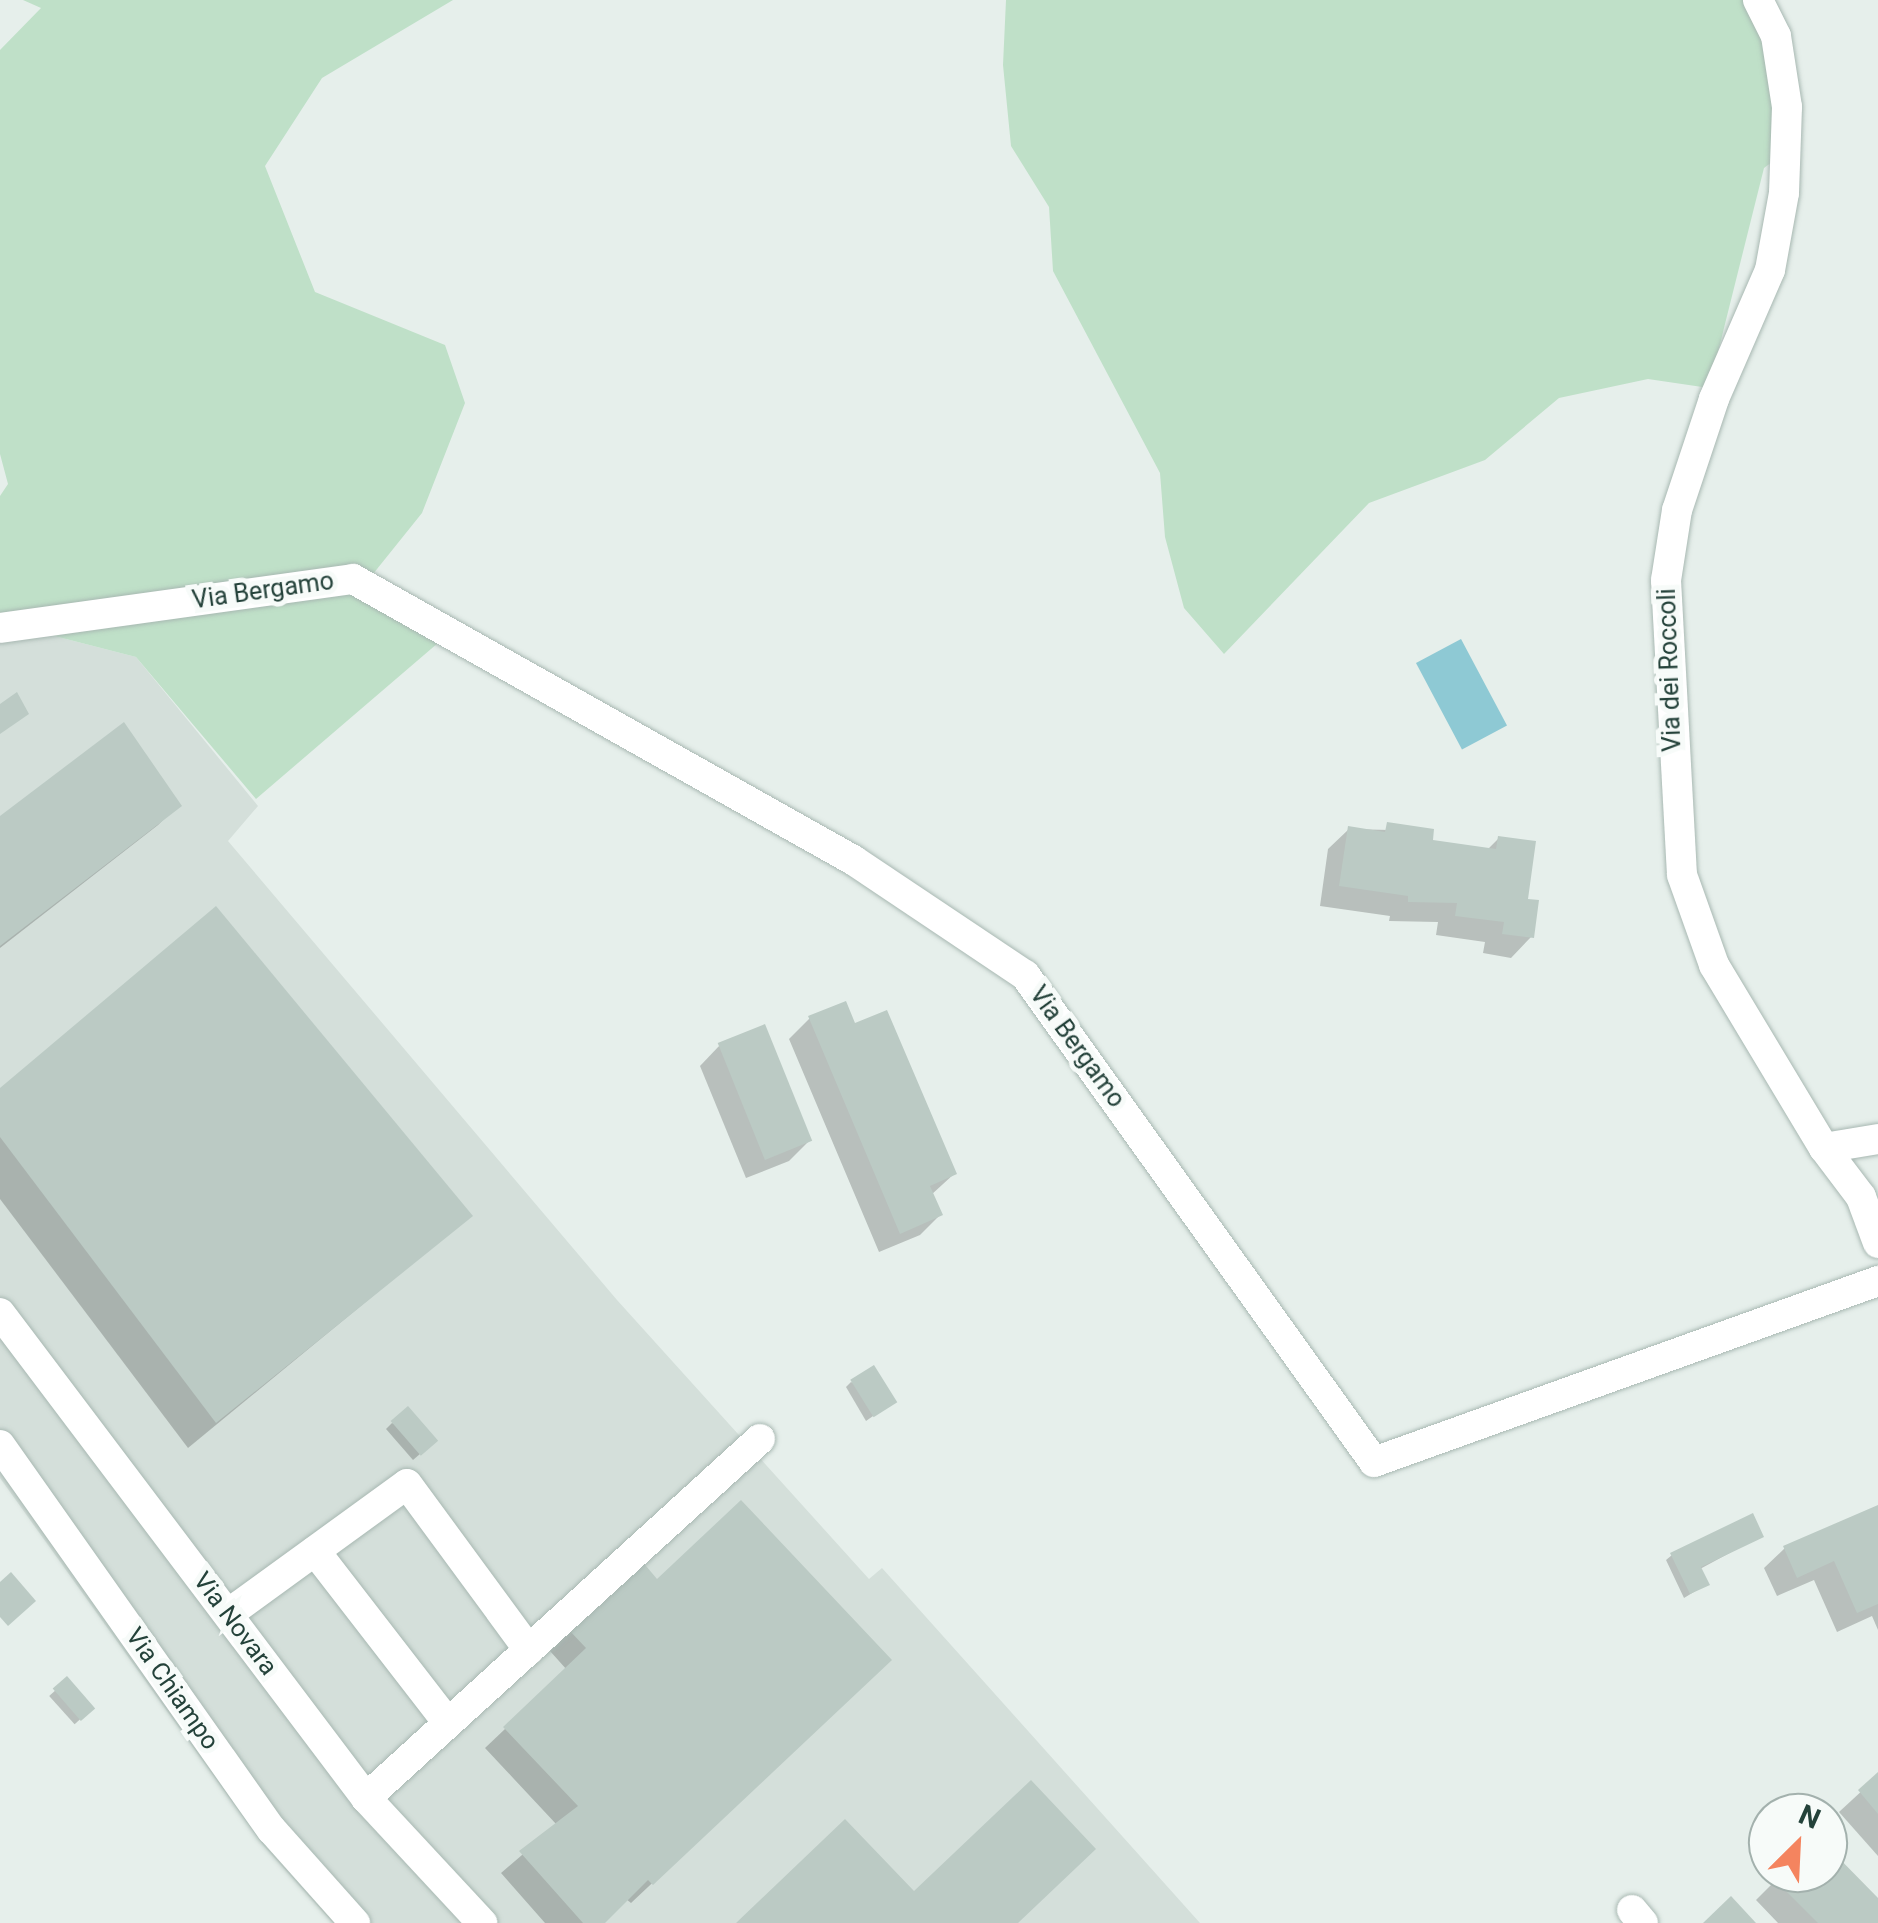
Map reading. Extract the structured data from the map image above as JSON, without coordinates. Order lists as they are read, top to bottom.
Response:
{
  "streets": {
    "street": [
      "Via Bergamo",
      "Via dei Roccoli",
      "Via Novara",
      "Via Chiampo"
    ]
  },
  "north": "top right"
}
